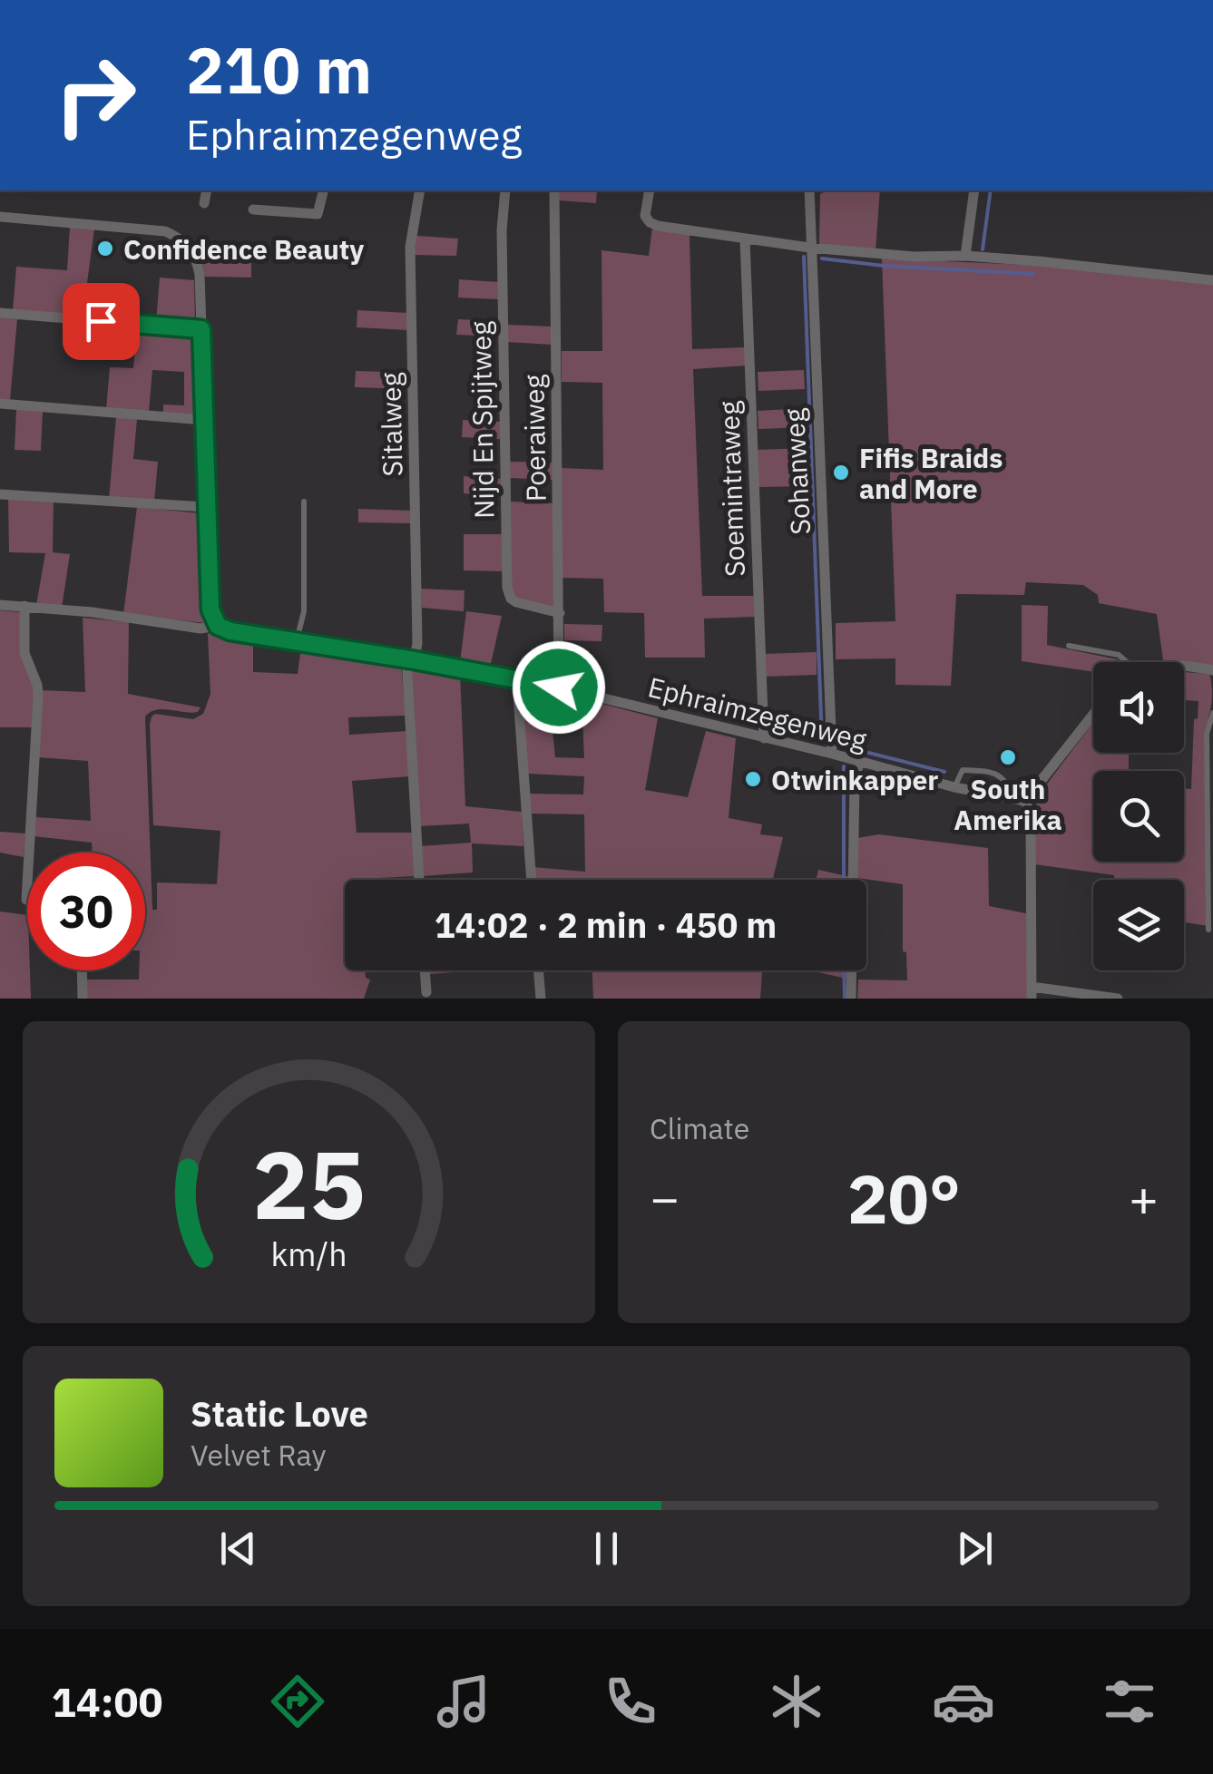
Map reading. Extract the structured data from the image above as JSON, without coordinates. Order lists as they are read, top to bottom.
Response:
{
  "streets": {
    "street": [
      "Nijd En Spijtweg",
      "Sitalweg",
      "Poeraiweg",
      "Sohanweg",
      "Soemintraweg",
      "Ephraimzegenweg"
    ]
  },
  "crossings": [
    ["Nijd En Spijtweg", "Poeraiweg"],
    ["Sitalweg", "Ephraimzegenweg"],
    ["Poeraiweg", "Ephraimzegenweg"],
    ["Sohanweg", "Ephraimzegenweg"],
    ["Soemintraweg", "Ephraimzegenweg"]
  ],
  "places": [
    "Confidence Beauty",
    "Fifis Braids and More",
    "South Amerika",
    "Otwinkapper"
  ],
  "page": {
    "turn": ["210 m", "Ephraimzegenweg"],
    "limit": "30",
    "trip": "14:02 · 2 min · 450 m",
    "tile": "Climate",
    "heat": ["−", "20°", "+"],
    "song": ["Static Love", "Velvet Ray"],
    "tabs": "14:00",
    "gauge": ["25", "km/h"]
  }
}
